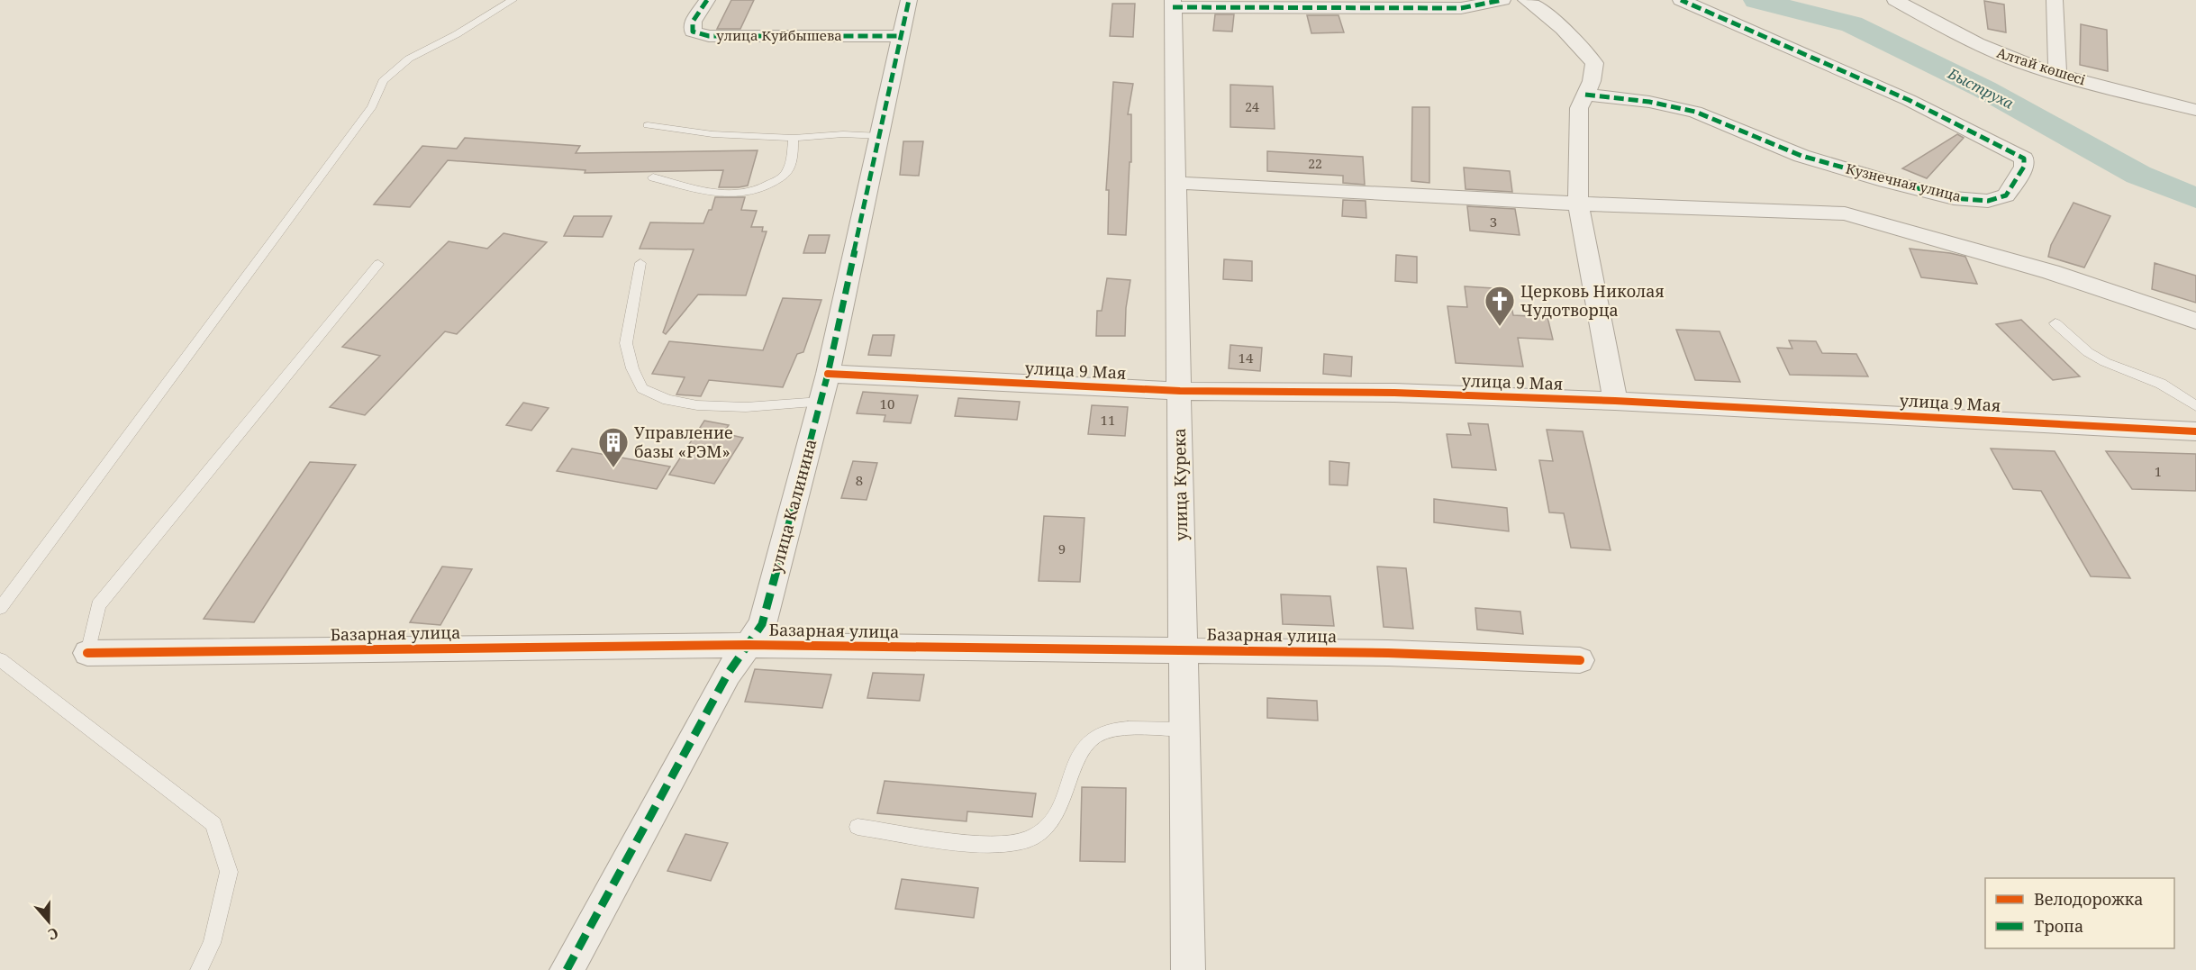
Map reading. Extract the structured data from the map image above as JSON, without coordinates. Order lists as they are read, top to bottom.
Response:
{
  "streets": {
    "street": [
      "улица Куйбышева",
      "Алтай көшесі",
      "Кузнечная улица",
      "улица 9 Мая",
      "улица Курека",
      "улица Калинина",
      "Базарная улица"
    ]
  },
  "crossings": [
    ["улица Куйбышева", "улица Калинина"],
    ["улица 9 Мая", "улица Курека"],
    ["улица 9 Мая", "улица Калинина"],
    ["улица Курека", "Базарная улица"],
    ["улица Калинина", "Базарная улица"]
  ],
  "water": ["Быструха"],
  "places": {
    "church": ["Церковь Николая Чудотворца"],
    "building": ["Управление базы «РЭМ»"]
  },
  "house_numbers": [
    "24",
    "22",
    "3",
    "14",
    "10",
    "11",
    "1",
    "8",
    "9"
  ],
  "legend": ["Велодорожка", "Тропа"],
  "north": "bottom"
}
